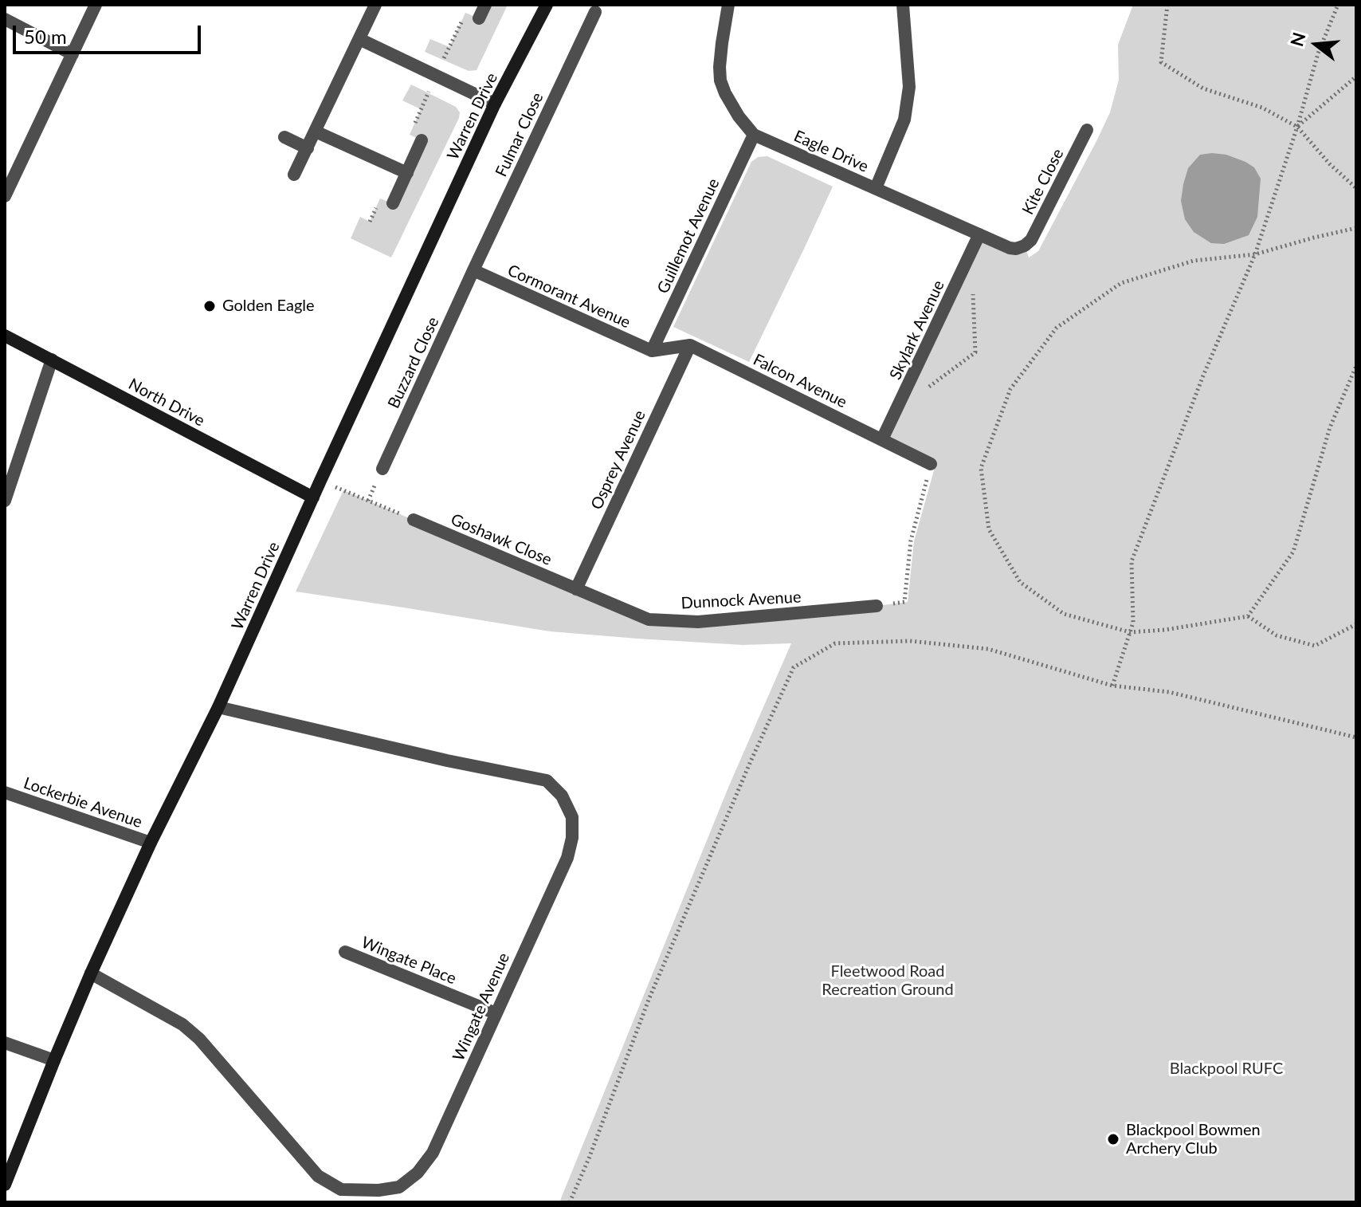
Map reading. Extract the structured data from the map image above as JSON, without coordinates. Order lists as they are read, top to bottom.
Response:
{
  "streets": {
    "main road": ["Warren Drive", "North Drive"],
    "street": [
      "Fulmar Close",
      "Eagle Drive",
      "Kite Close",
      "Guillemot Avenue",
      "Cormorant Avenue",
      "Skylark Avenue",
      "Buzzard Close",
      "Falcon Avenue",
      "Osprey Avenue",
      "Goshawk Close",
      "Dunnock Avenue",
      "Lockerbie Avenue",
      "Wingate Place",
      "Wingate Avenue"
    ]
  },
  "crossings": [
    ["Warren Drive", "North Drive"],
    ["Warren Drive", "Lockerbie Avenue"],
    ["Warren Drive", "Wingate Avenue"],
    ["Fulmar Close", "Cormorant Avenue"],
    ["Fulmar Close", "Buzzard Close"],
    ["Eagle Drive", "Kite Close"],
    ["Eagle Drive", "Guillemot Avenue"],
    ["Eagle Drive", "Skylark Avenue"],
    ["Guillemot Avenue", "Cormorant Avenue"],
    ["Cormorant Avenue", "Buzzard Close"],
    ["Skylark Avenue", "Falcon Avenue"],
    ["Falcon Avenue", "Osprey Avenue"],
    ["Osprey Avenue", "Goshawk Close"],
    ["Osprey Avenue", "Dunnock Avenue"],
    ["Goshawk Close", "Dunnock Avenue"],
    ["Wingate Place", "Wingate Avenue"]
  ],
  "parks": ["Fleetwood Road Recreation Ground", "Blackpool RUFC"],
  "places": ["Golden Eagle", "Blackpool Bowmen Archery Club"],
  "scale_bar": "50 m",
  "north": "left"
}
